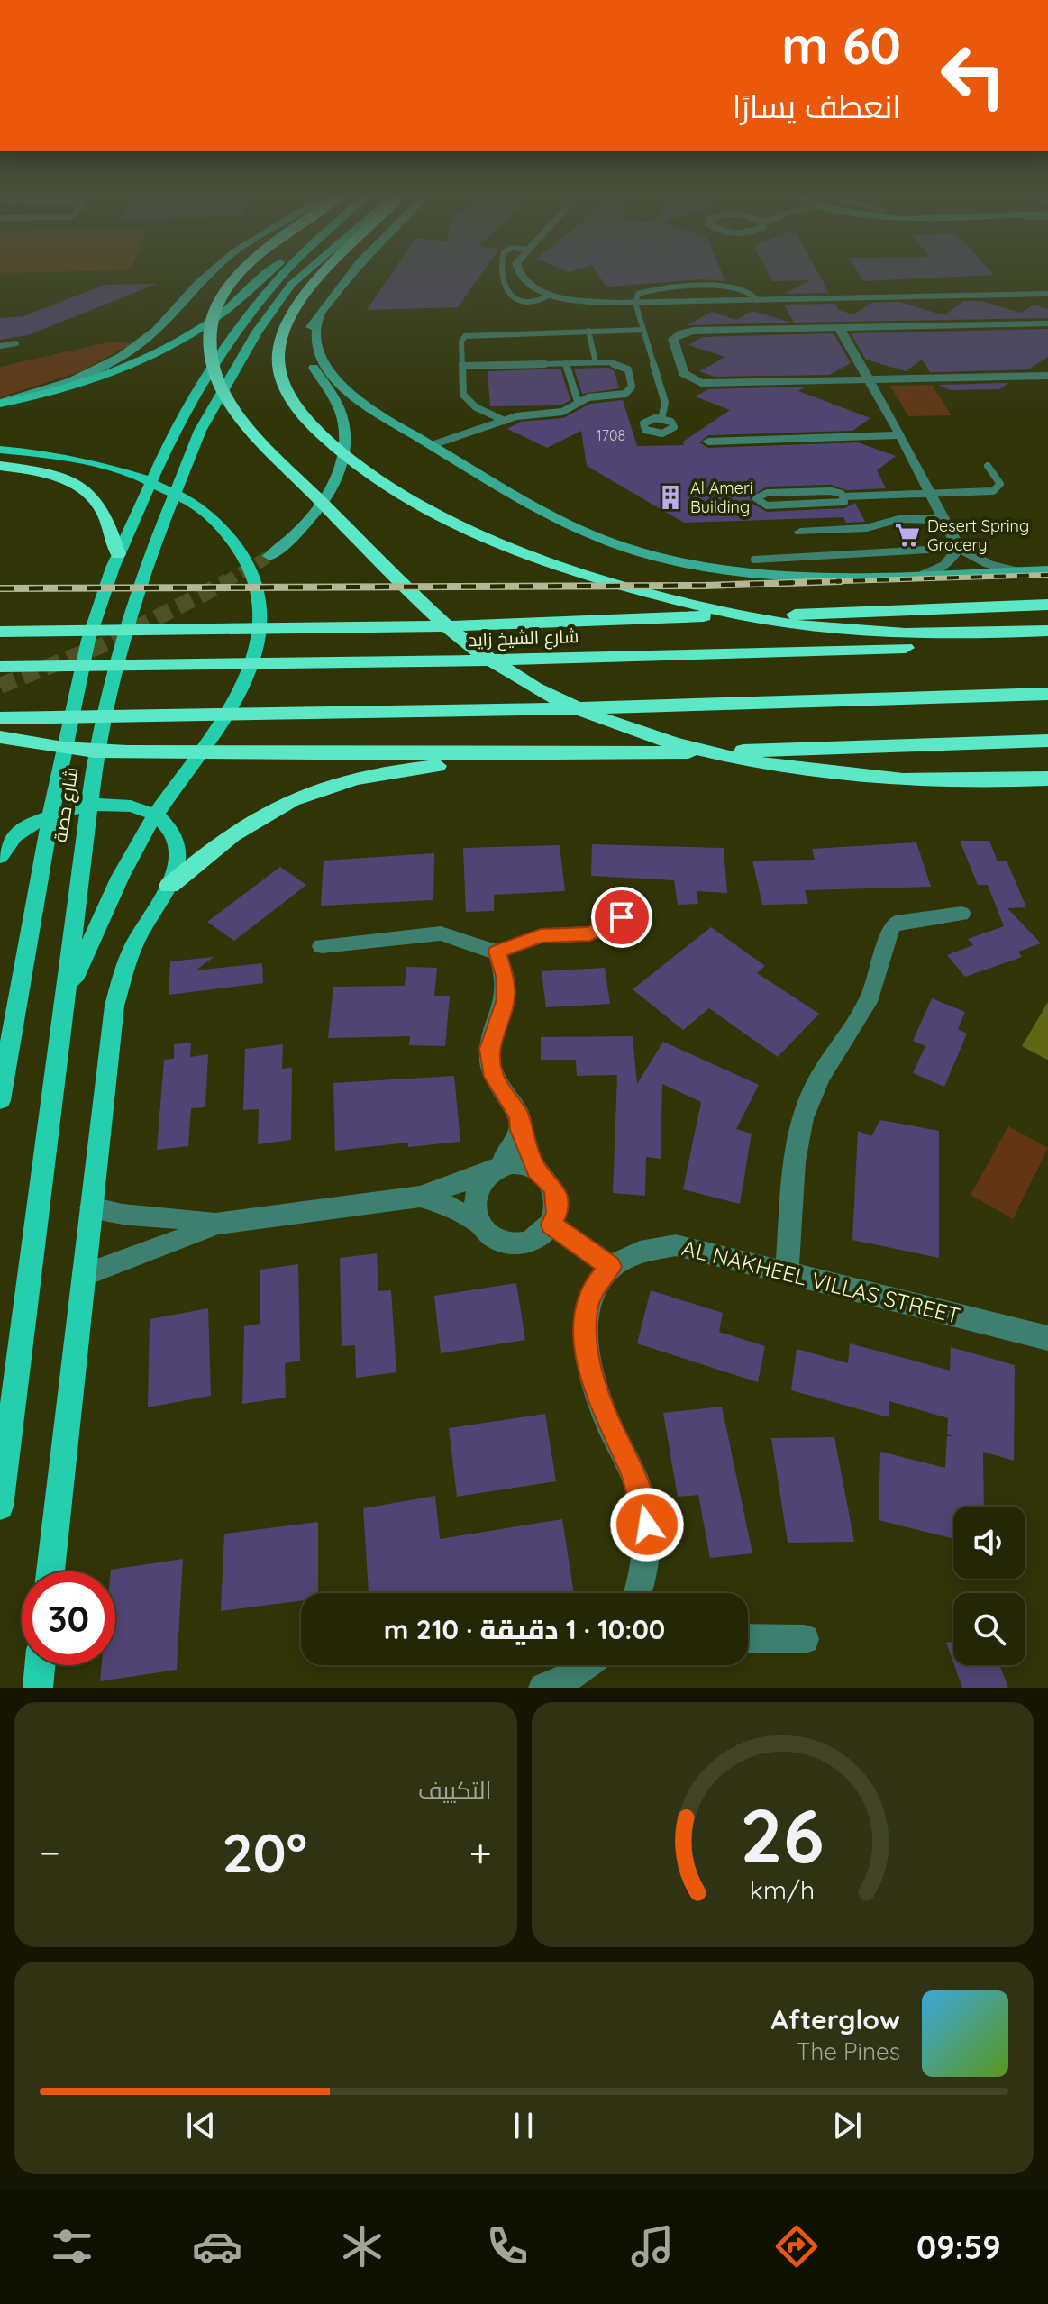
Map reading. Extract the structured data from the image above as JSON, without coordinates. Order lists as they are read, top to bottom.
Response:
{
  "streets": {
    "highway": ["شارع الشيخ زايد"],
    "main road": ["شارع حصة"],
    "street": ["AL NAKHEEL VILLAS STREET"]
  },
  "places": {
    "building": ["Al Ameri Building"],
    "supermarket": ["Desert Spring Grocery"]
  },
  "house_numbers": ["1708"],
  "page": {
    "turn": ["60 m", "انعطف يسارًا"],
    "limit": "30",
    "trip": "10:00 · 1 دقيقة · 210 m",
    "tile": "التكييف",
    "heat": ["−", "20°", "+"],
    "song": ["Afterglow", "The Pines"],
    "tabs": "09:59",
    "gauge": ["26", "km/h"]
  }
}
